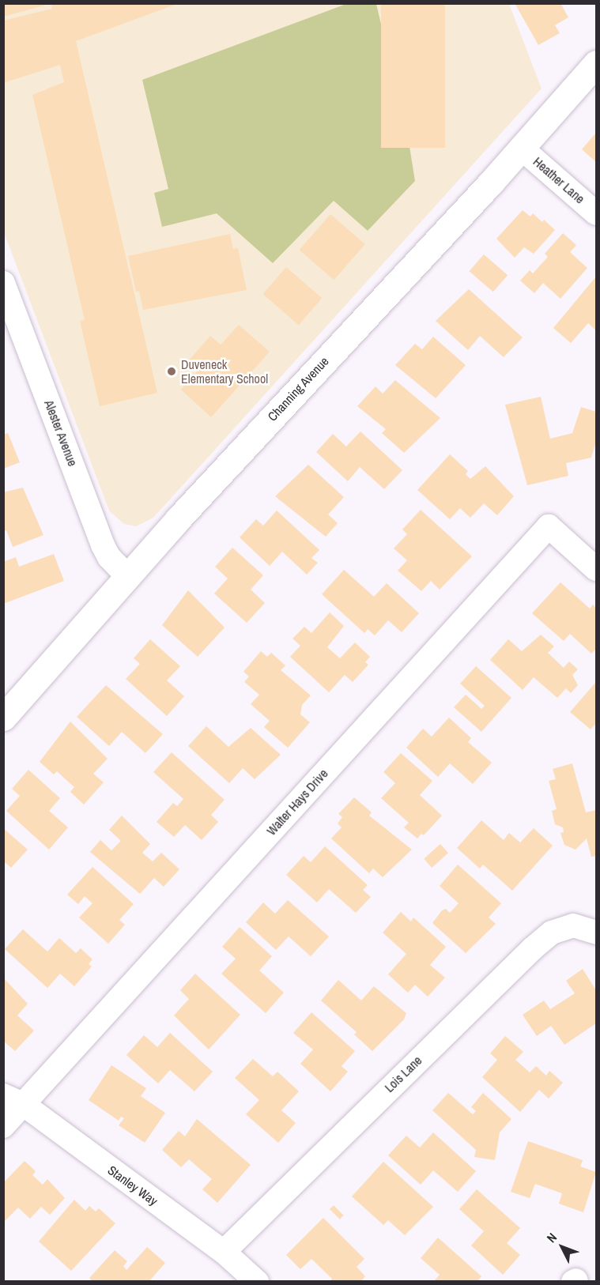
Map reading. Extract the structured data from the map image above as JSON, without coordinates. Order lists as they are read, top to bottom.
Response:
{
  "streets": {
    "street": [
      "Heather Lane",
      "Channing Avenue",
      "Alester Avenue",
      "Walter Hays Drive",
      "Lois Lane",
      "Stanley Way"
    ]
  },
  "crossings": [
    ["Heather Lane", "Channing Avenue"],
    ["Channing Avenue", "Alester Avenue"],
    ["Walter Hays Drive", "Stanley Way"],
    ["Lois Lane", "Stanley Way"]
  ],
  "places": ["Duveneck Elementary School"],
  "north": "top left"
}
